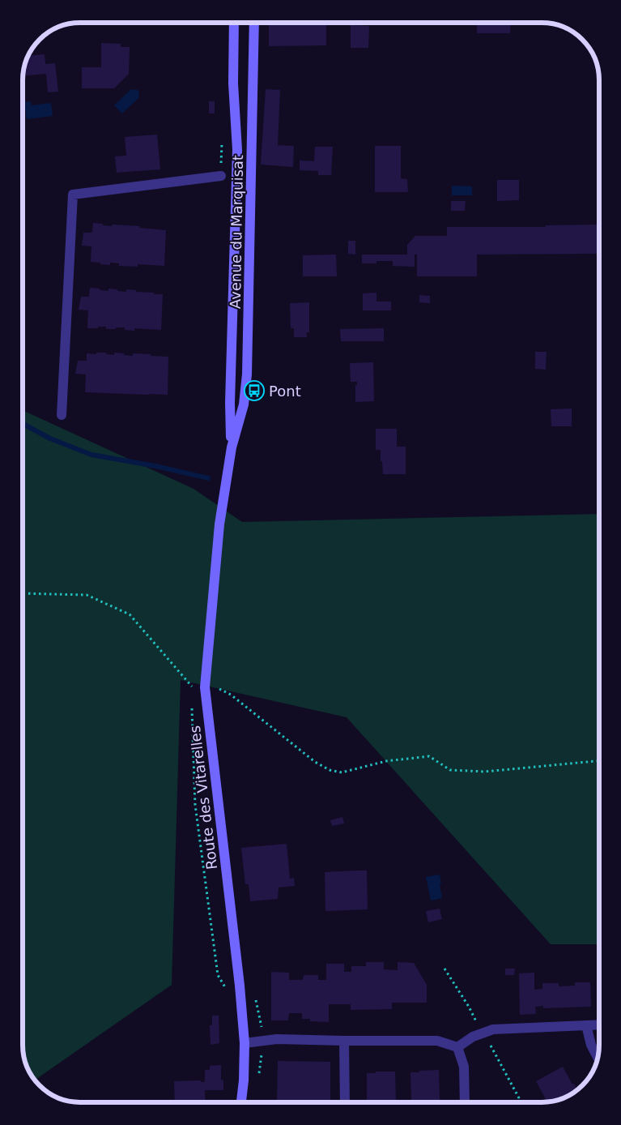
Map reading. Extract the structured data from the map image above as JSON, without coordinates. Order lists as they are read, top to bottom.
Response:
{
  "streets": {
    "main road": ["Avenue du Marquisat", "Route des Vitarelles"]
  },
  "crossings": [
    ["Avenue du Marquisat", "Route des Vitarelles"]
  ],
  "places": {
    "bus stop": ["Pont"]
  }
}
